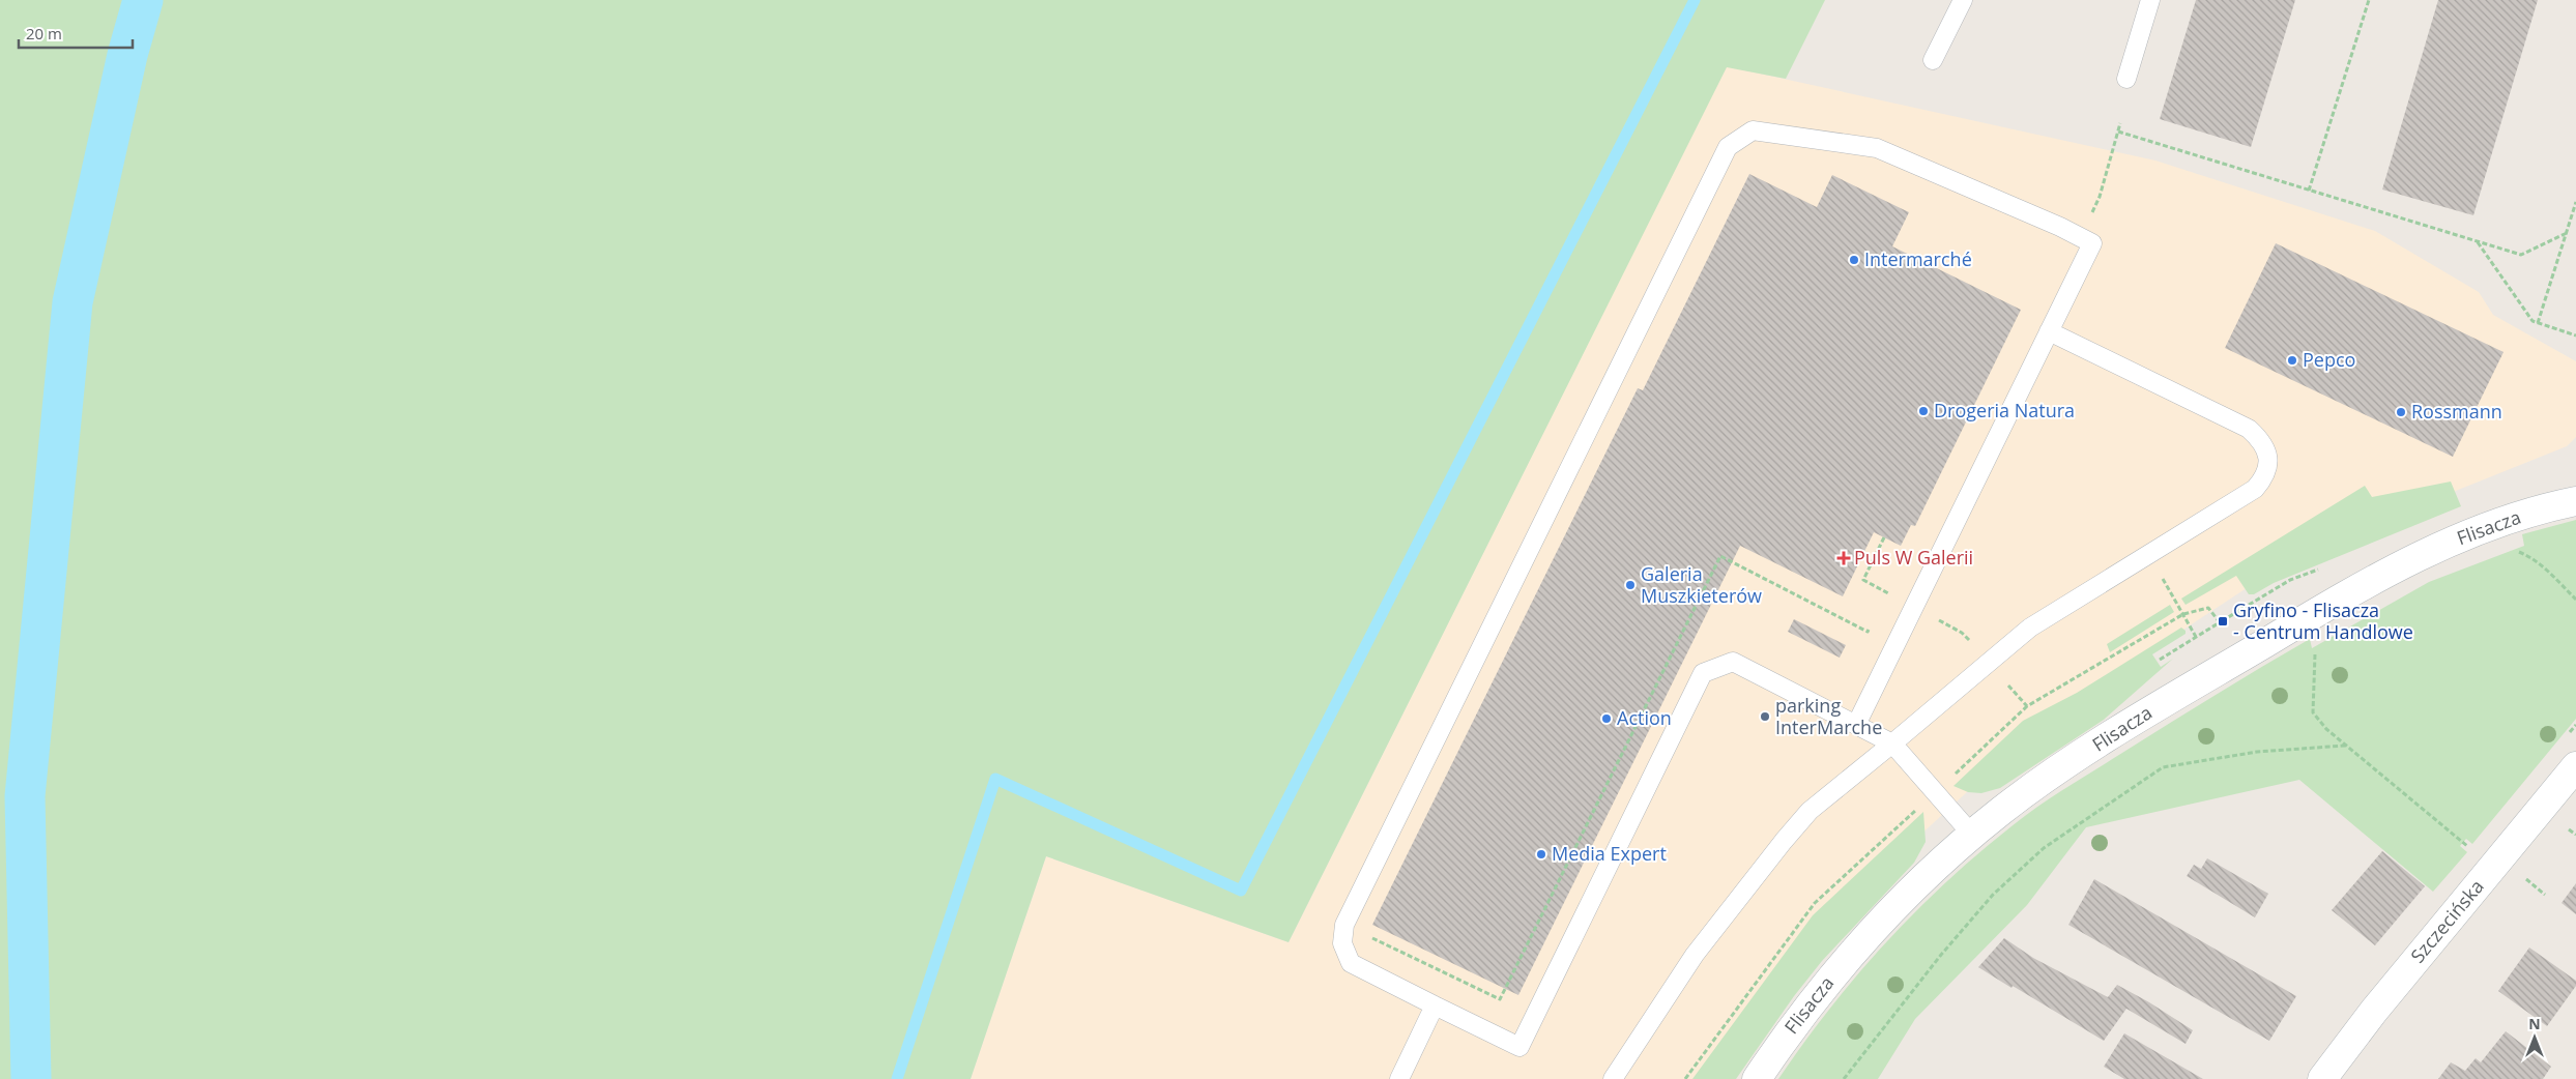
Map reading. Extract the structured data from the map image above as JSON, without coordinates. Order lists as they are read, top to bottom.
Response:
{
  "streets": {
    "street": ["Flisacza", "Szczecińska"]
  },
  "places": {
    "other": [
      "Intermarché",
      "Pepco",
      "Drogeria Natura",
      "Rossmann",
      "Galeria Muszkieterów",
      "parking InterMarche",
      "Action",
      "Media Expert"
    ],
    "health": ["Puls W Galerii"],
    "transit": ["Gryfino - Flisacza - Centrum Handlowe"]
  },
  "scale_bar": "20 m",
  "north": "top"
}
